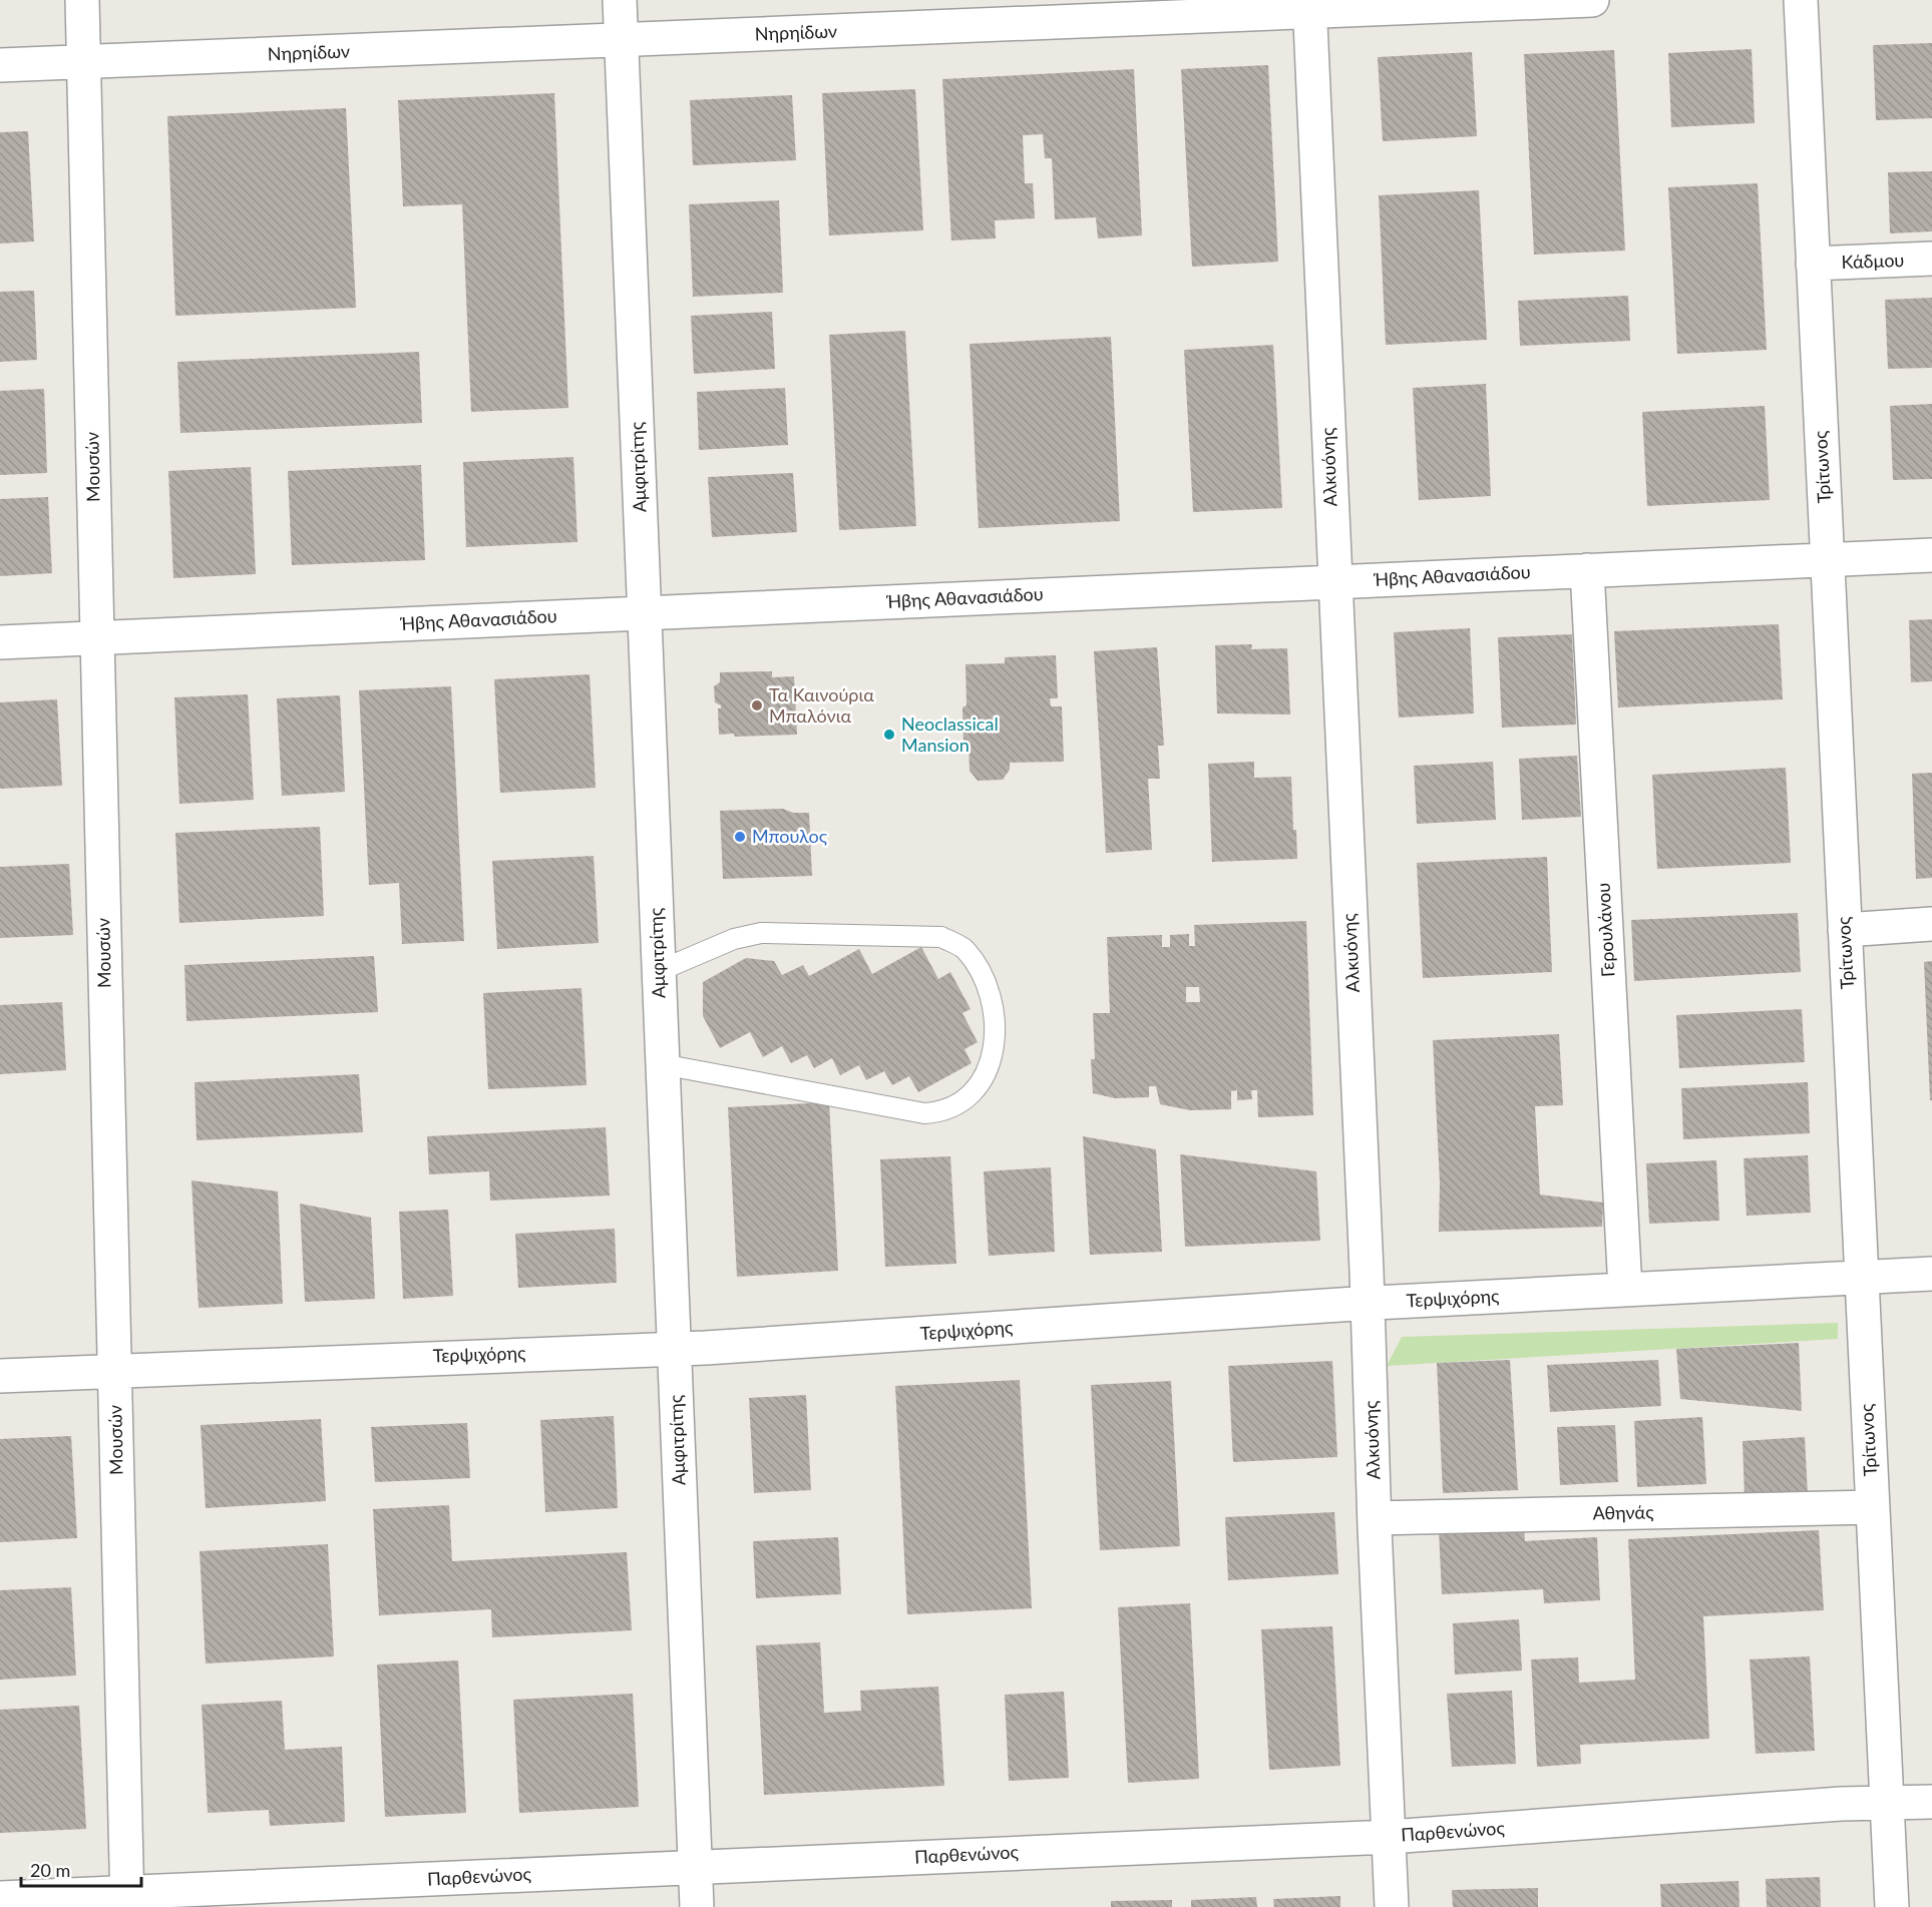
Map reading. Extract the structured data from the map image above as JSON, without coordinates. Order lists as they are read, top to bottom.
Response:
{
  "streets": {
    "street": [
      "Νηρηίδων",
      "Κάδμου",
      "Μουσών",
      "Αμφιτρίτης",
      "Αλκυόνης",
      "Τρίτωνος",
      "Ήβης Αθανασιάδου",
      "Γερουλάνου",
      "Τερψιχόρης",
      "Αθηνάς",
      "Παρθενώνος"
    ]
  },
  "crossings": [
    ["Νηρηίδων", "Μουσών"],
    ["Νηρηίδων", "Αμφιτρίτης"],
    ["Νηρηίδων", "Αλκυόνης"],
    ["Κάδμου", "Τρίτωνος"],
    ["Μουσών", "Ήβης Αθανασιάδου"],
    ["Μουσών", "Τερψιχόρης"],
    ["Μουσών", "Παρθενώνος"],
    ["Αμφιτρίτης", "Ήβης Αθανασιάδου"],
    ["Αμφιτρίτης", "Τερψιχόρης"],
    ["Αμφιτρίτης", "Παρθενώνος"],
    ["Αλκυόνης", "Ήβης Αθανασιάδου"],
    ["Αλκυόνης", "Τερψιχόρης"],
    ["Αλκυόνης", "Αθηνάς"],
    ["Αλκυόνης", "Παρθενώνος"],
    ["Τρίτωνος", "Ήβης Αθανασιάδου"],
    ["Τρίτωνος", "Τερψιχόρης"],
    ["Τρίτωνος", "Αθηνάς"],
    ["Τρίτωνος", "Παρθενώνος"],
    ["Ήβης Αθανασιάδου", "Γερουλάνου"],
    ["Γερουλάνου", "Τερψιχόρης"]
  ],
  "places": ["Τα Καινούρια Μπαλόνια", "Neoclassical Mansion", "Μπουλος"],
  "scale_bar": "20 m"
}
